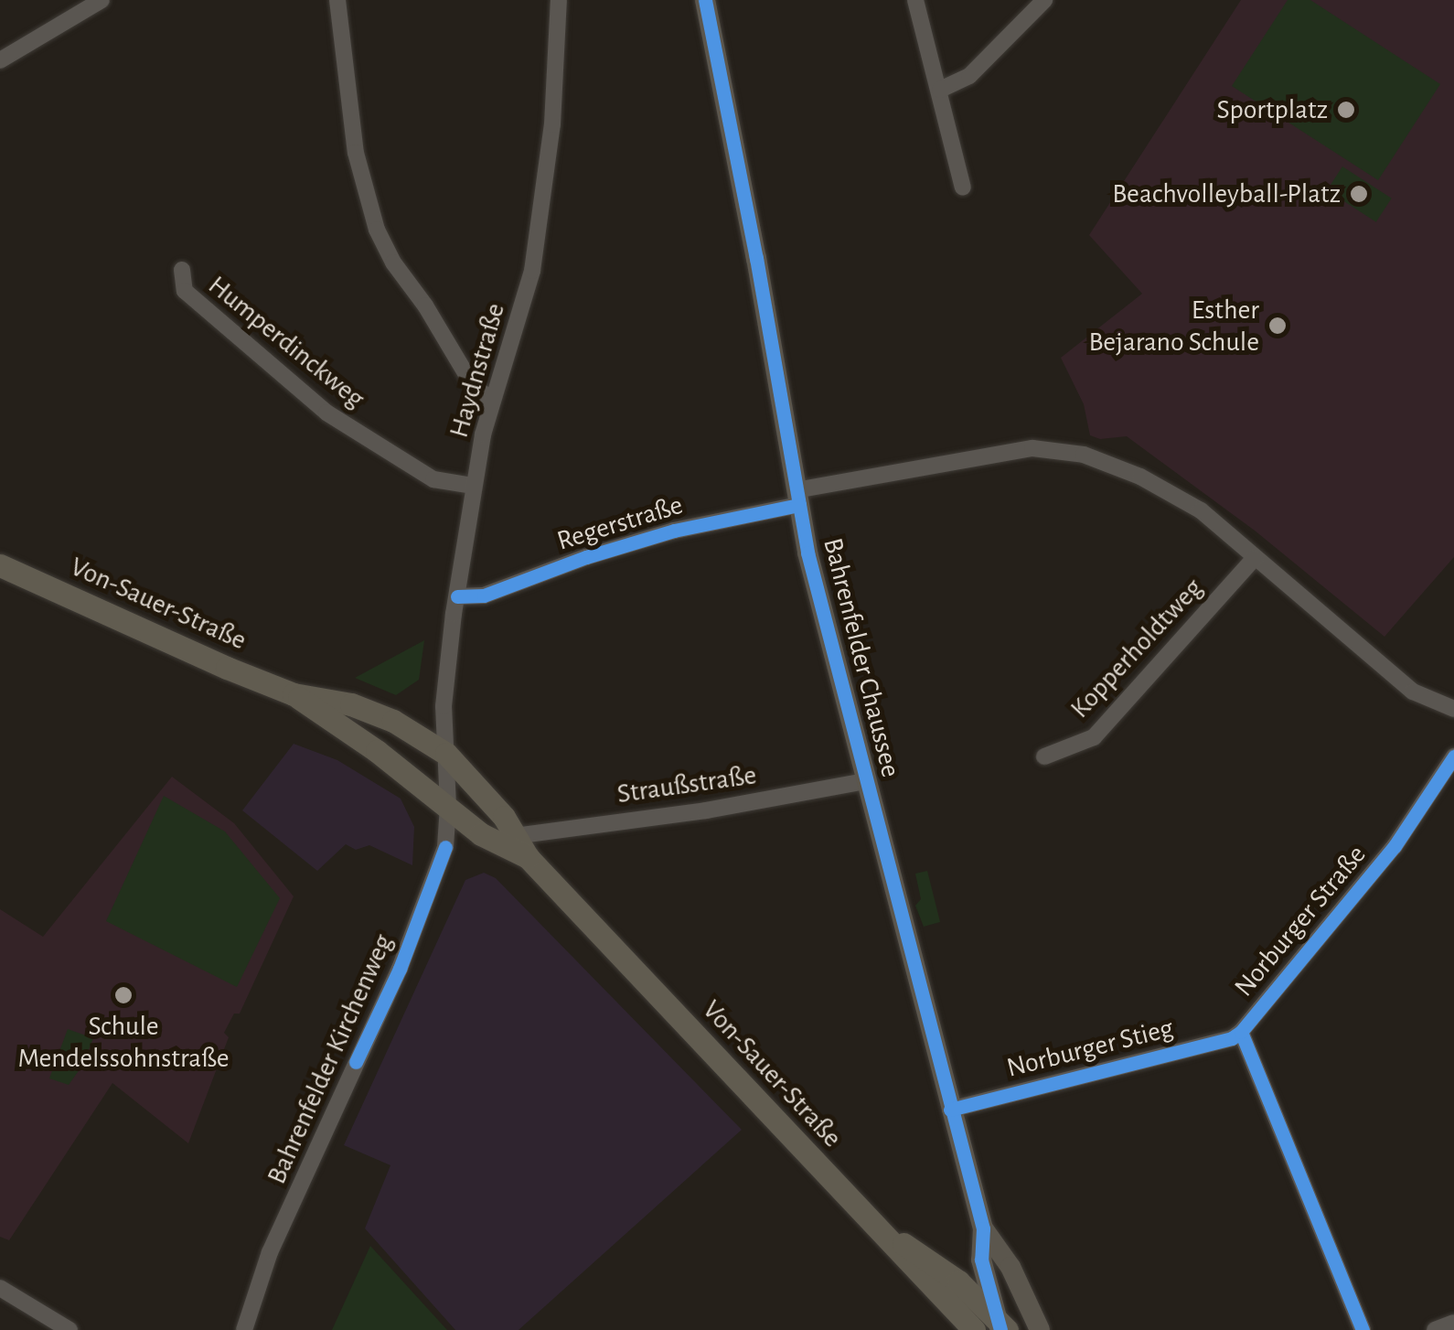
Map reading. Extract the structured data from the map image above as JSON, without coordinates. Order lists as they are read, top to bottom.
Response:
{
  "streets": {
    "main road": ["Von-Sauer-Straße", "Bahrenfelder Chaussee"],
    "street": [
      "Humperdinckweg",
      "Haydnstraße",
      "Regerstraße",
      "Kopperholdtweg",
      "Straußstraße",
      "Norburger Straße",
      "Norburger Stieg",
      "Bahrenfelder Kirchenweg"
    ]
  },
  "crossings": [
    ["Humperdinckweg", "Haydnstraße"],
    ["Haydnstraße", "Regerstraße"],
    ["Haydnstraße", "Von-Sauer-Straße"],
    ["Regerstraße", "Kopperholdtweg"],
    ["Regerstraße", "Bahrenfelder Chaussee"],
    ["Von-Sauer-Straße", "Bahrenfelder Chaussee"],
    ["Von-Sauer-Straße", "Straußstraße"],
    ["Von-Sauer-Straße", "Bahrenfelder Kirchenweg"],
    ["Bahrenfelder Chaussee", "Straußstraße"],
    ["Bahrenfelder Chaussee", "Norburger Stieg"],
    ["Norburger Straße", "Norburger Stieg"]
  ],
  "places": [
    "Sportplatz",
    "Beachvolleyball-Platz",
    "Esther Bejarano Schule",
    "Schule Mendelssohnstraße"
  ]
}
